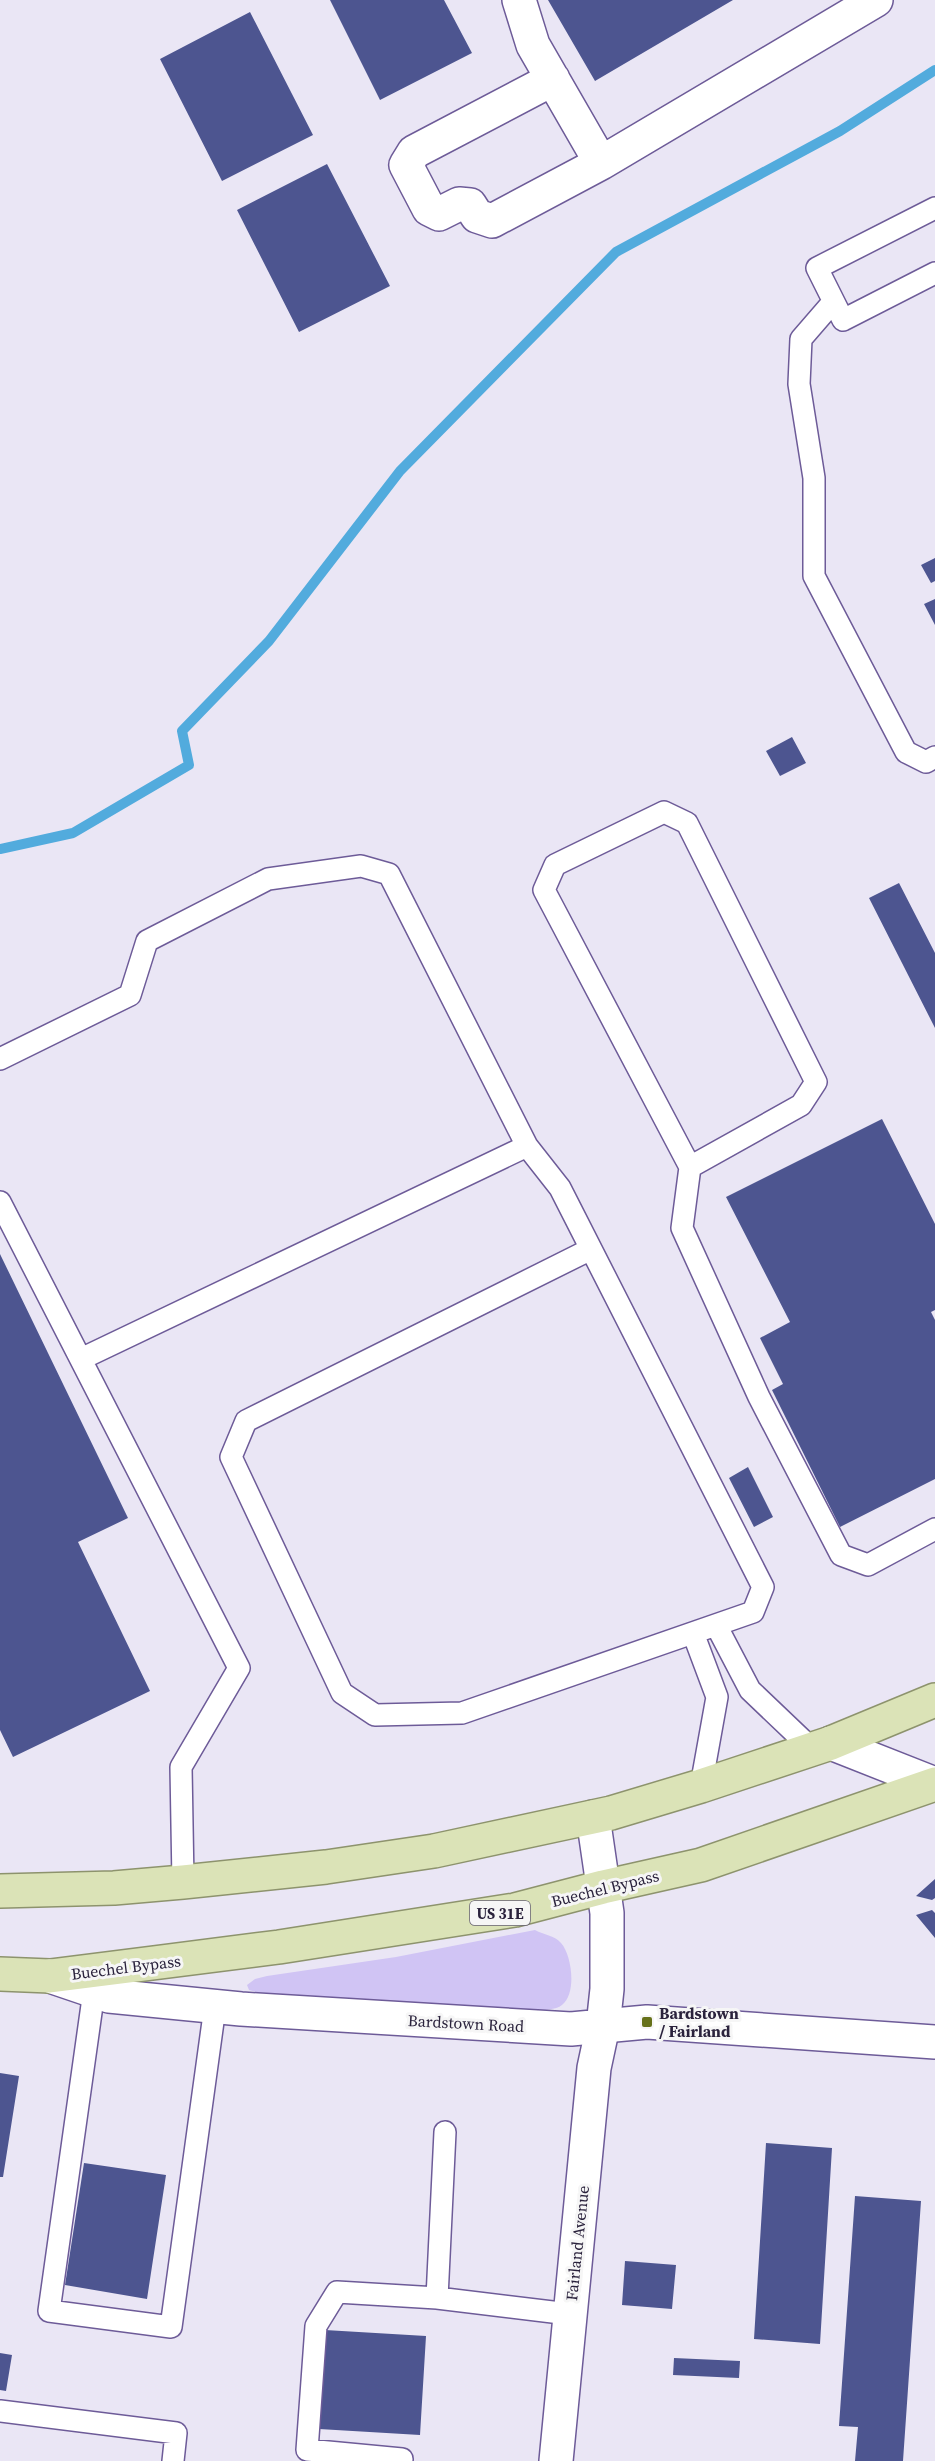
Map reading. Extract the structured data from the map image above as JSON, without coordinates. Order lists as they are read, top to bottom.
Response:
{
  "streets": {
    "main road": ["Buechel Bypass", "US 31E", "Bardstown Road"],
    "street": ["Fairland Avenue"]
  },
  "crossings": [
    ["Buechel Bypass", "Bardstown Road"],
    ["Buechel Bypass", "Fairland Avenue"],
    ["Bardstown Road", "Fairland Avenue"]
  ],
  "places": {
    "transit": ["Bardstown / Fairland"]
  }
}
